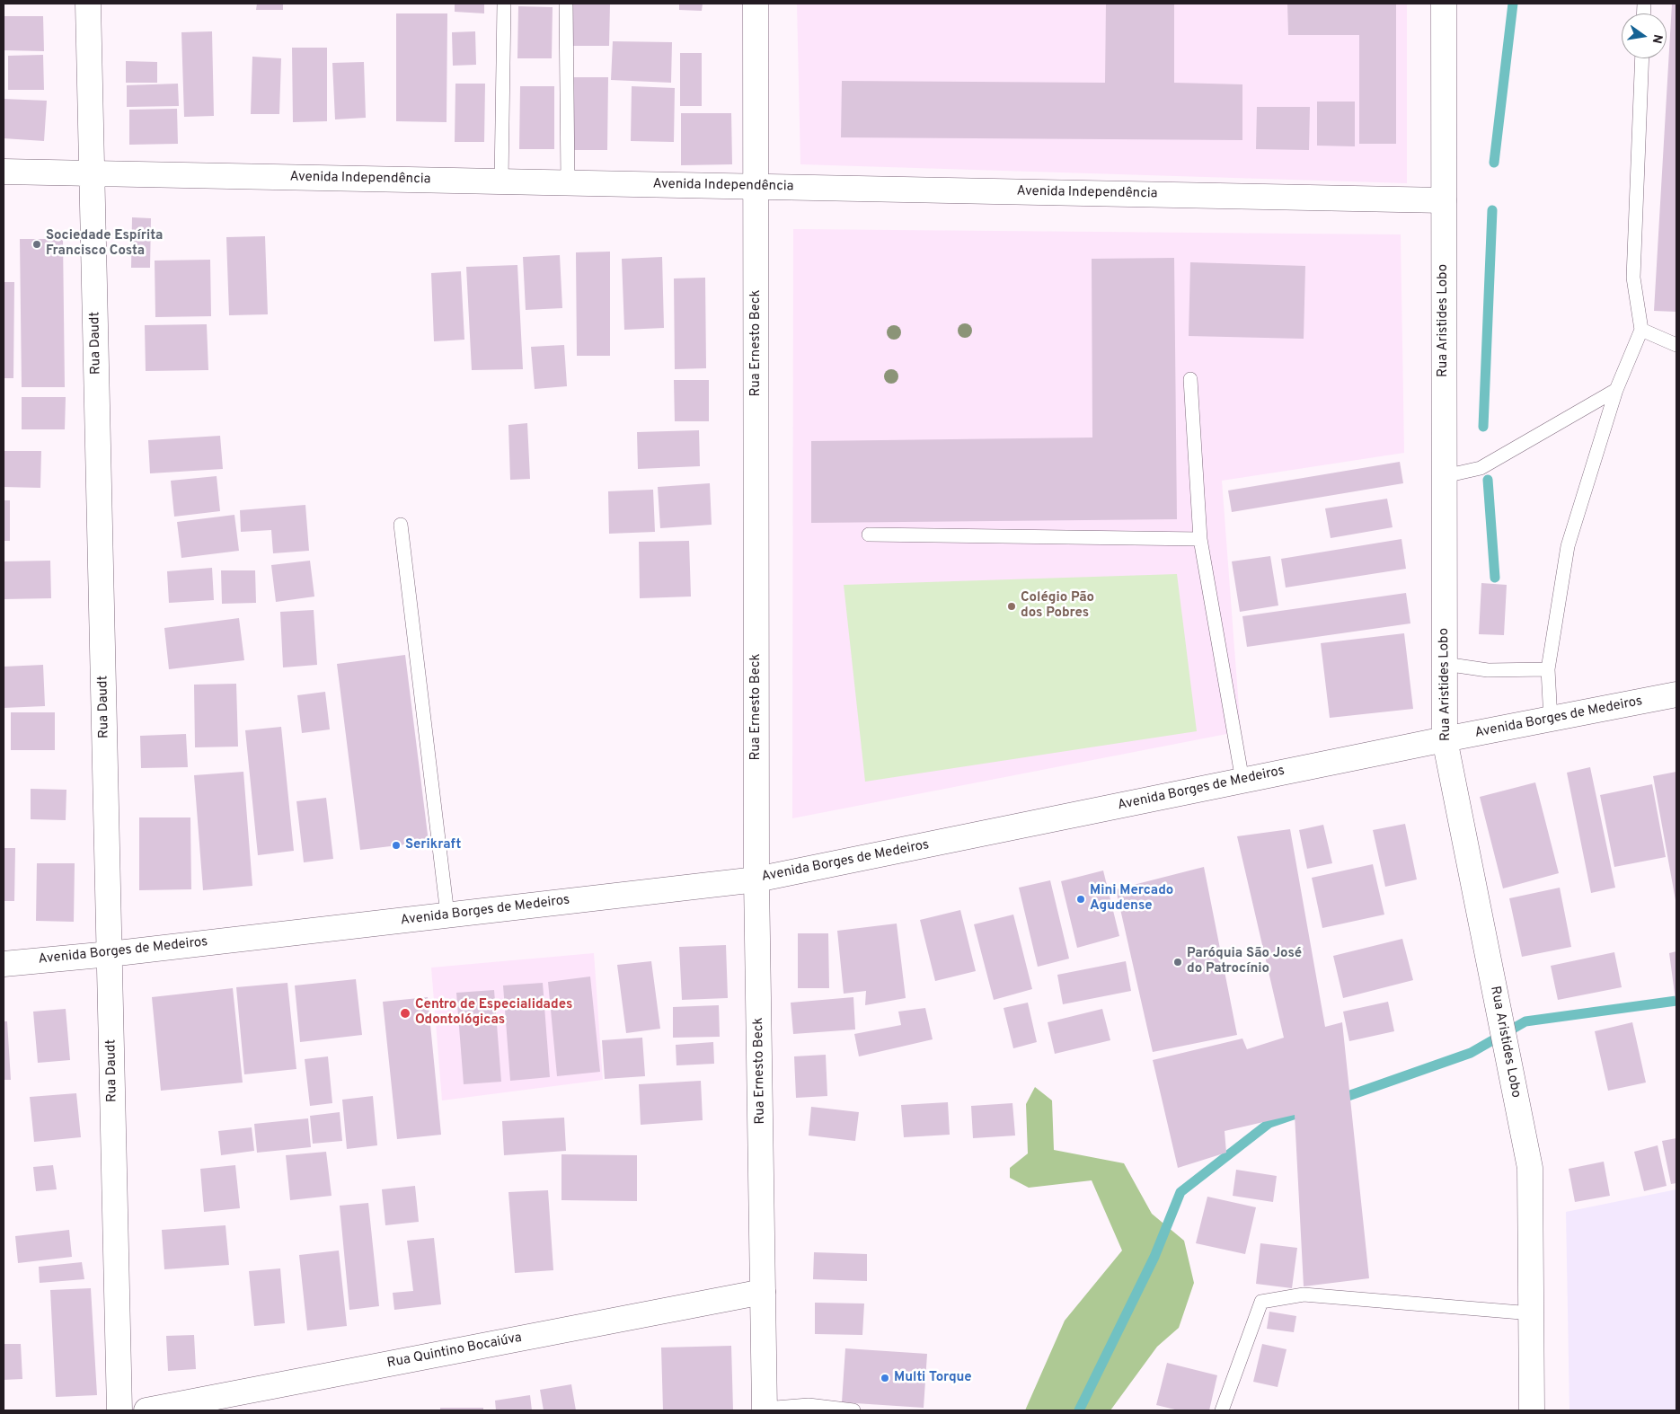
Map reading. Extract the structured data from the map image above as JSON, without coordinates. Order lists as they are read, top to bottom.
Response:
{
  "streets": {
    "street": [
      "Avenida Independência",
      "Rua Aristides Lobo",
      "Rua Daudt",
      "Rua Ernesto Beck",
      "Avenida Borges de Medeiros",
      "Rua Quintino Bocaiúva"
    ]
  },
  "crossings": [
    ["Avenida Independência", "Rua Aristides Lobo"],
    ["Avenida Independência", "Rua Daudt"],
    ["Avenida Independência", "Rua Ernesto Beck"],
    ["Rua Aristides Lobo", "Avenida Borges de Medeiros"],
    ["Rua Daudt", "Avenida Borges de Medeiros"],
    ["Rua Ernesto Beck", "Avenida Borges de Medeiros"],
    ["Rua Ernesto Beck", "Rua Quintino Bocaiúva"]
  ],
  "places": [
    "Sociedade Espírita Francisco Costa",
    "Colégio Pão dos Pobres",
    "Serikraft",
    "Mini Mercado Agudense",
    "Paróquia São José do Patrocínio",
    "Centro de Especialidades Odontológicas",
    "Multi Torque"
  ],
  "north": "right"
}
